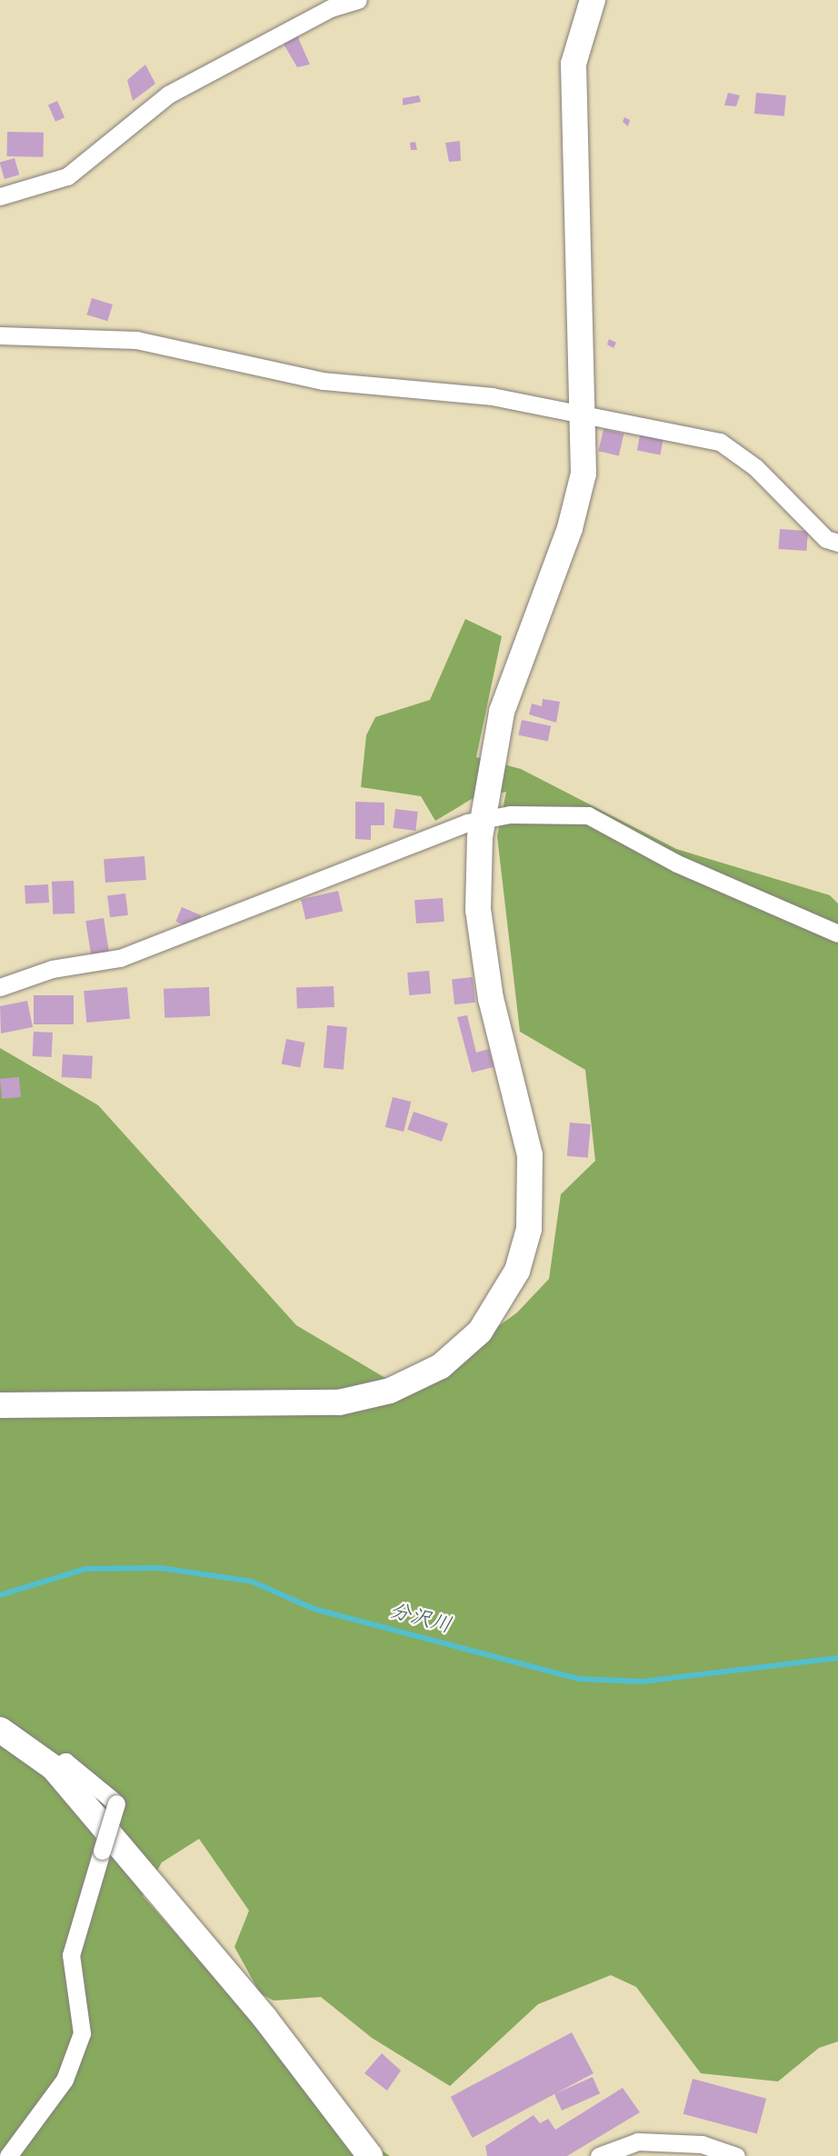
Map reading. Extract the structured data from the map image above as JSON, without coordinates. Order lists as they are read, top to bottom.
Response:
{
  "water": ["分沢川"]
}
